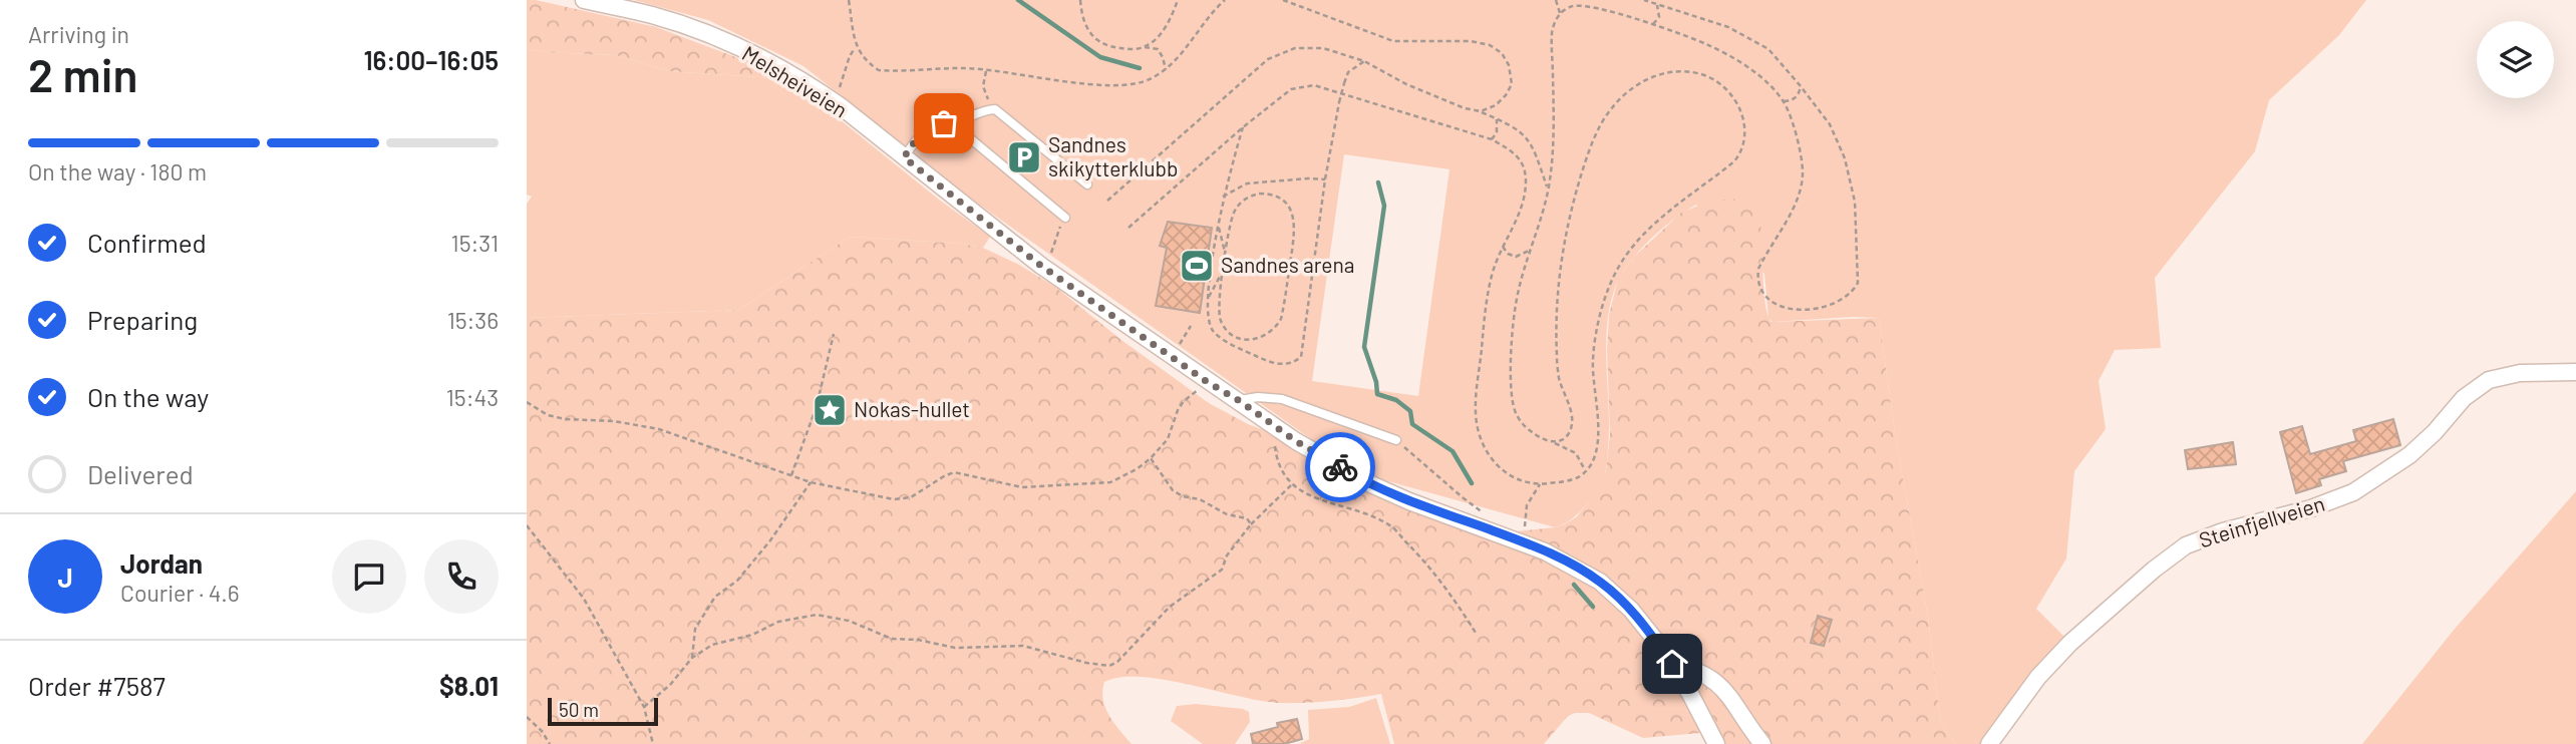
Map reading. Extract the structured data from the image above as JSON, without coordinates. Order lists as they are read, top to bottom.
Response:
{
  "streets": {
    "street": ["Melsheiveien", "Steinfjellveien"]
  },
  "places": {
    "parking": ["Sandnes skikytterklubb"],
    "sports": ["Sandnes arena"],
    "place": ["Nokas-hullet"]
  },
  "scale_bar": "50 m",
  "page": {
    "heading": ["2 min", "Arriving in", "16:00–16:05"],
    "panel": [
      "Jordan",
      "Courier · 4.6",
      "Order #7587",
      "$8.01"
    ],
    "bar": "On the way · 180 m",
    "list": [
      ["Confirmed", "15:31"],
      ["Preparing", "15:36"],
      ["On the way", "15:43"],
      "Delivered"
    ],
    "round": "J",
    "scale": "50 m"
  }
}
